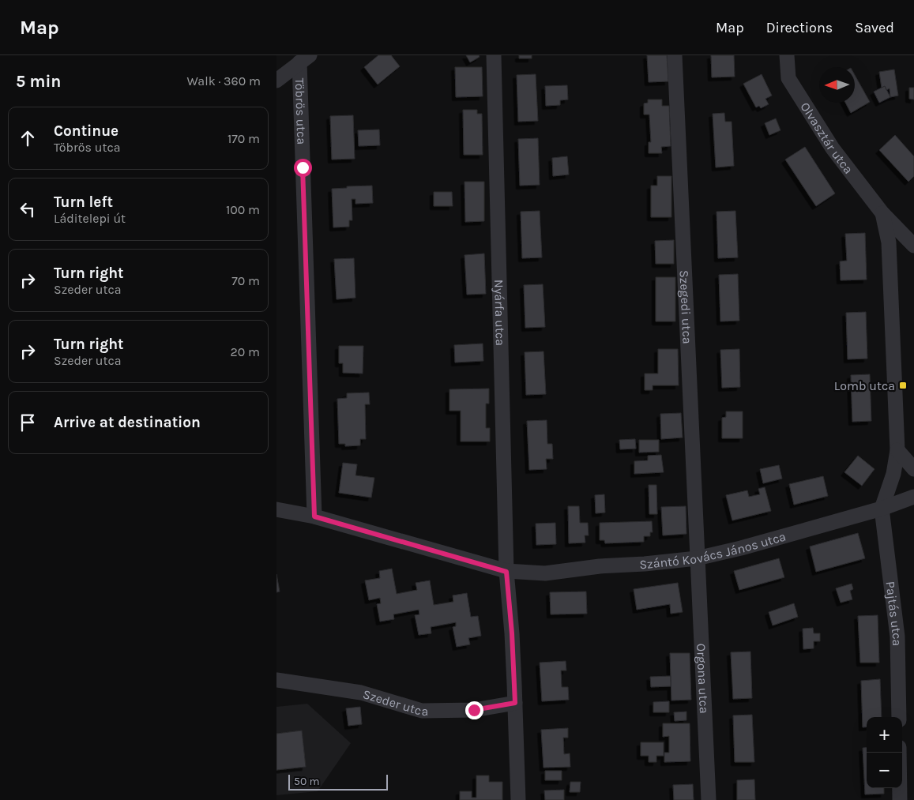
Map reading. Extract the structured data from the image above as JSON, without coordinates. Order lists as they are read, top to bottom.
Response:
{
  "streets": {
    "street": [
      "Töbrös utca",
      "Olvasztár utca",
      "Szegedi utca",
      "Nyárfa utca",
      "Szántó Kovács János utca",
      "Pajtás utca",
      "Orgona utca",
      "Szeder utca"
    ]
  },
  "crossings": [
    ["Töbrös utca", "Szántó Kovács János utca"],
    ["Szegedi utca", "Szántó Kovács János utca"],
    ["Szegedi utca", "Orgona utca"],
    ["Nyárfa utca", "Szántó Kovács János utca"],
    ["Szántó Kovács János utca", "Pajtás utca"],
    ["Szántó Kovács János utca", "Orgona utca"]
  ],
  "places": {
    "transit": ["Lomb utca"]
  },
  "scale_bar": "50 m",
  "north": "left",
  "page": {
    "header": "Map",
    "nav": ["Map", "Directions", "Saved"],
    "heading": ["5 min", "Walk · 360 m"],
    "list": [
      ["Continue", "Töbrös utca", "170 m"],
      ["Turn left", "Láditelepi út", "100 m"],
      ["Turn right", "Szeder utca", "70 m"],
      ["Turn right", "Szeder utca", "20 m"],
      "Arrive at destination"
    ],
    "map_buttons": ["+", "−"],
    "scale": "50 m"
  }
}
